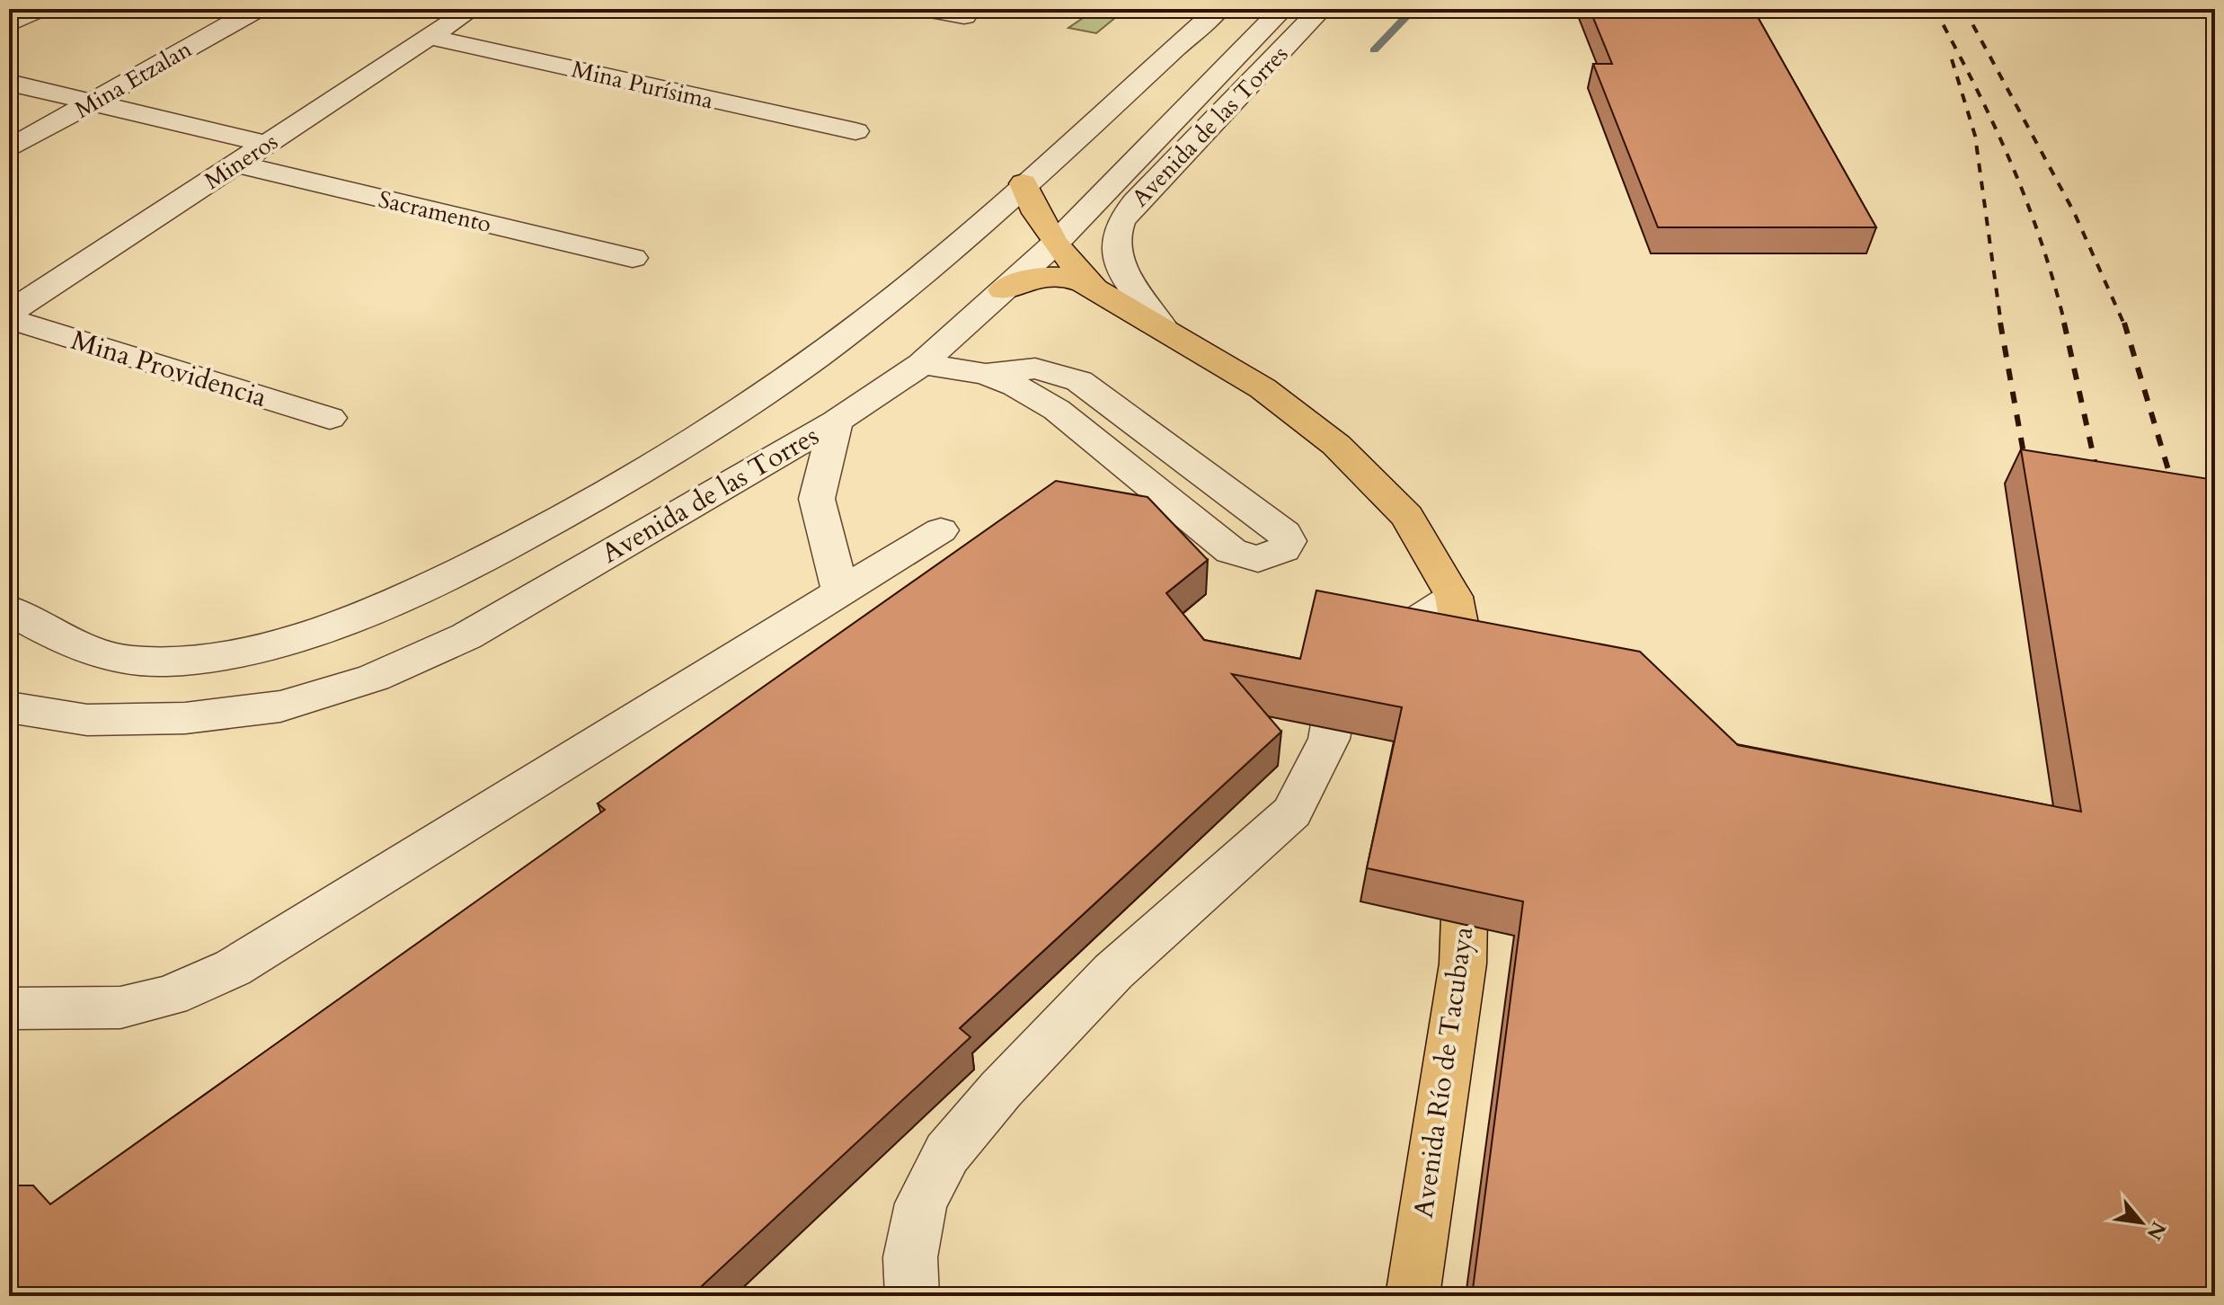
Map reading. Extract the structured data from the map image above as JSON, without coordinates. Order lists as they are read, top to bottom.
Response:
{
  "streets": {
    "main road": ["Avenida Río de Tacubaya"],
    "street": [
      "Mina Etzalan",
      "Mina Purísima",
      "Avenida de las Torres",
      "Mineros",
      "Sacramento",
      "Mina Providencia"
    ]
  },
  "crossings": [
    ["Mina Purísima", "Mineros"],
    ["Mineros", "Sacramento"]
  ],
  "north": "bottom right"
}
